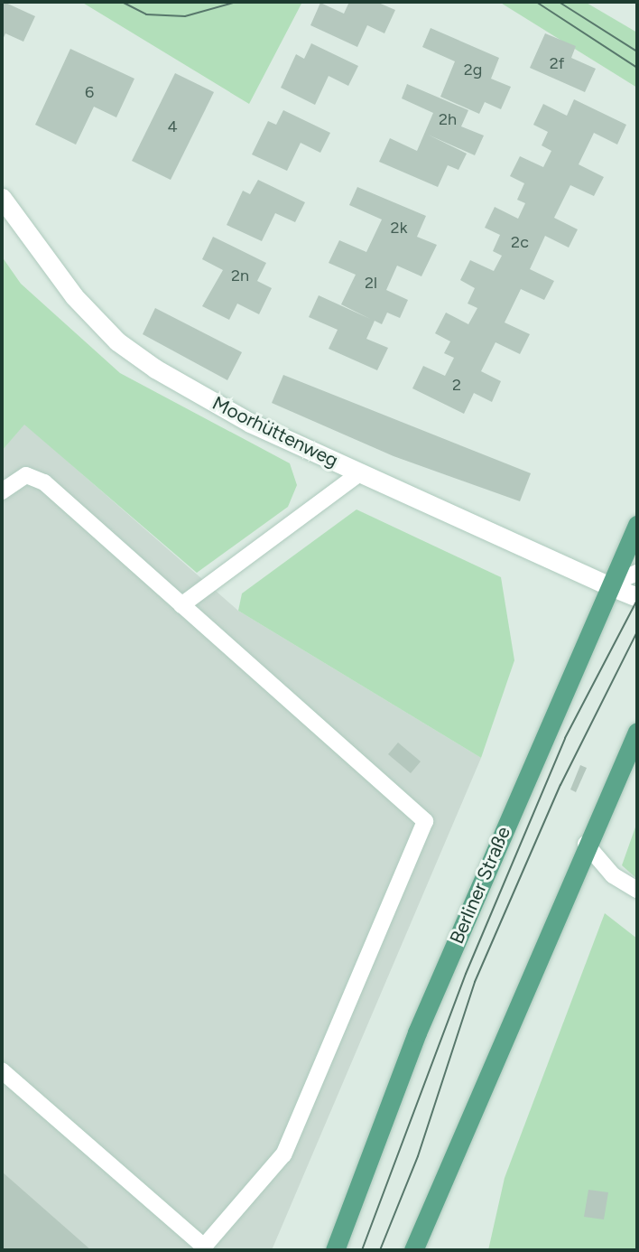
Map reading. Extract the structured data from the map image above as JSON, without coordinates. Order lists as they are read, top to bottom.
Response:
{
  "streets": {
    "main road": ["Berliner Straße"],
    "street": ["Moorhüttenweg"]
  },
  "crossings": [
    ["Moorhüttenweg", "Berliner Straße"]
  ],
  "house_numbers": [
    "2f",
    "2g",
    "6",
    "2h",
    "4",
    "2k",
    "2c",
    "2n",
    "2l",
    "2"
  ]
}
